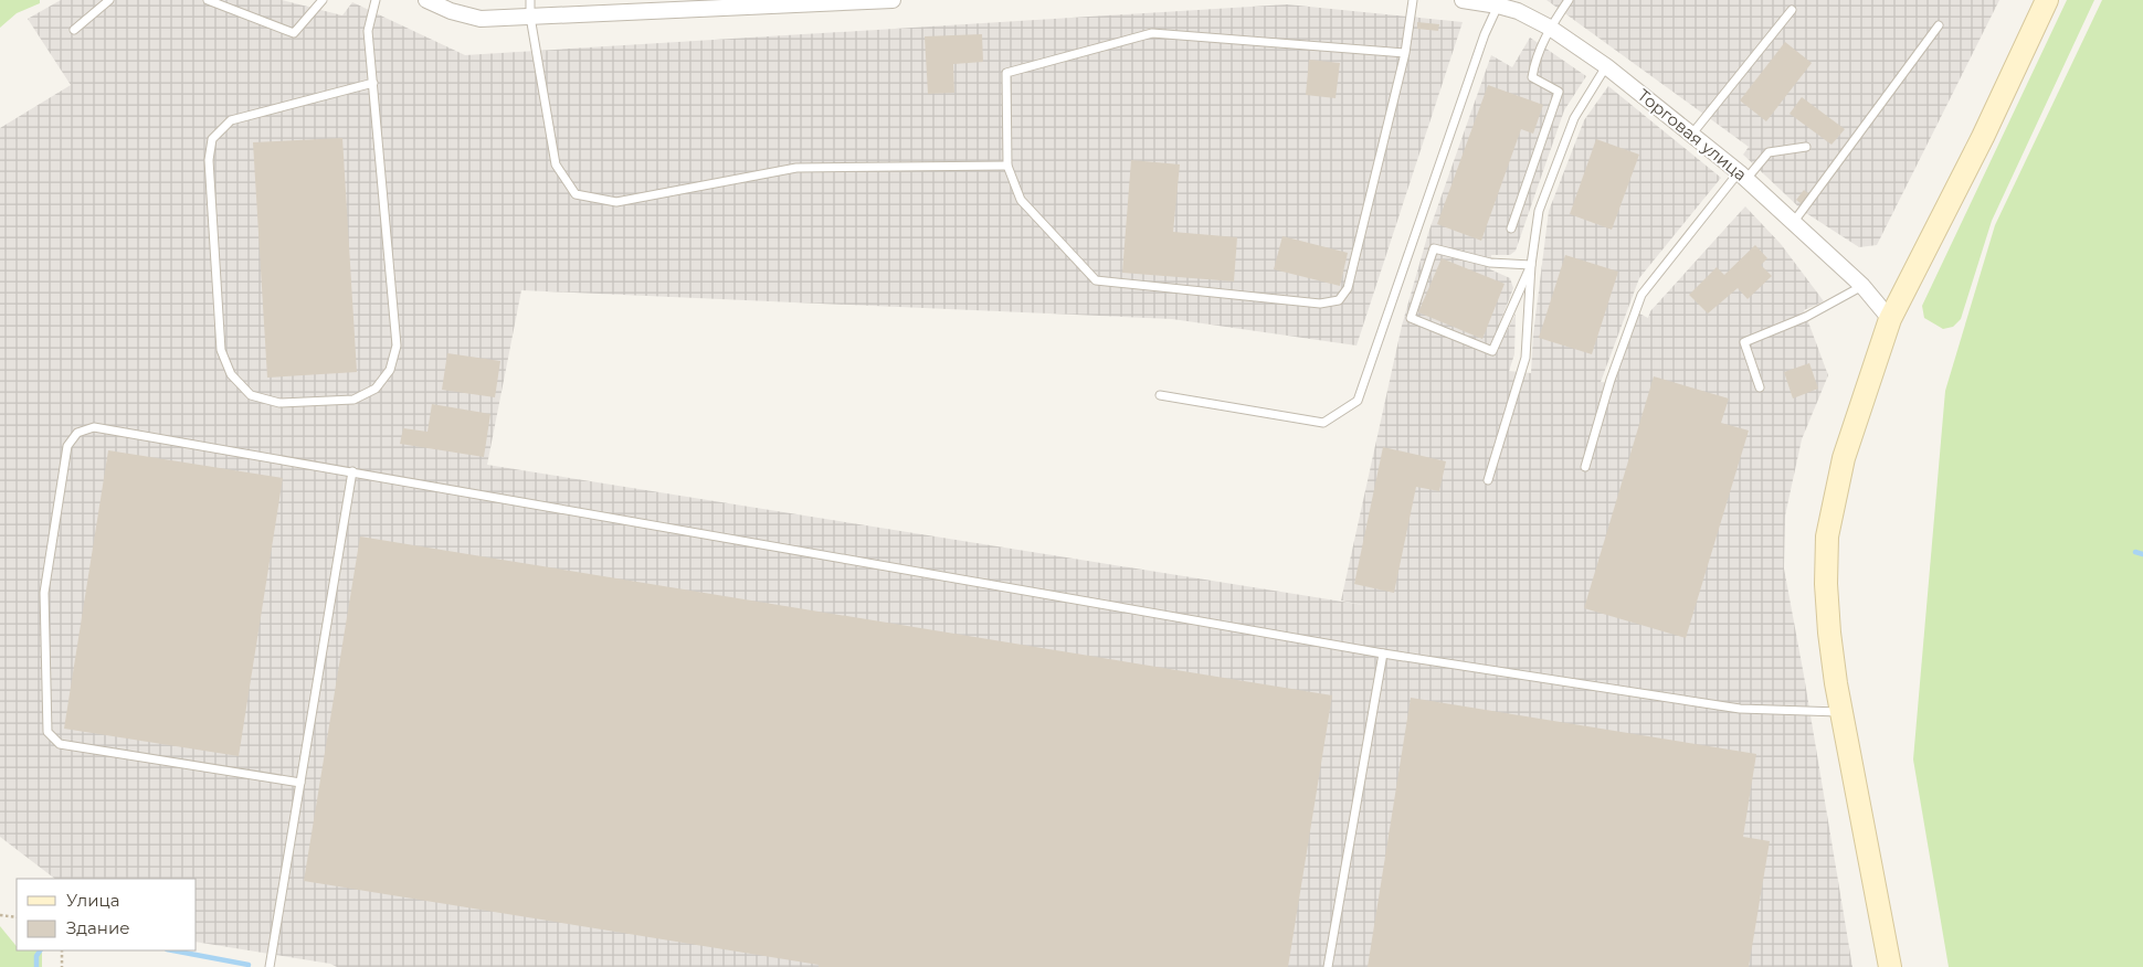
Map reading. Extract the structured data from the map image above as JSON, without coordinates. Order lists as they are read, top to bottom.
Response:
{
  "streets": {
    "street": ["Торговая улица"]
  },
  "legend": ["Улица", "Здание"]
}
